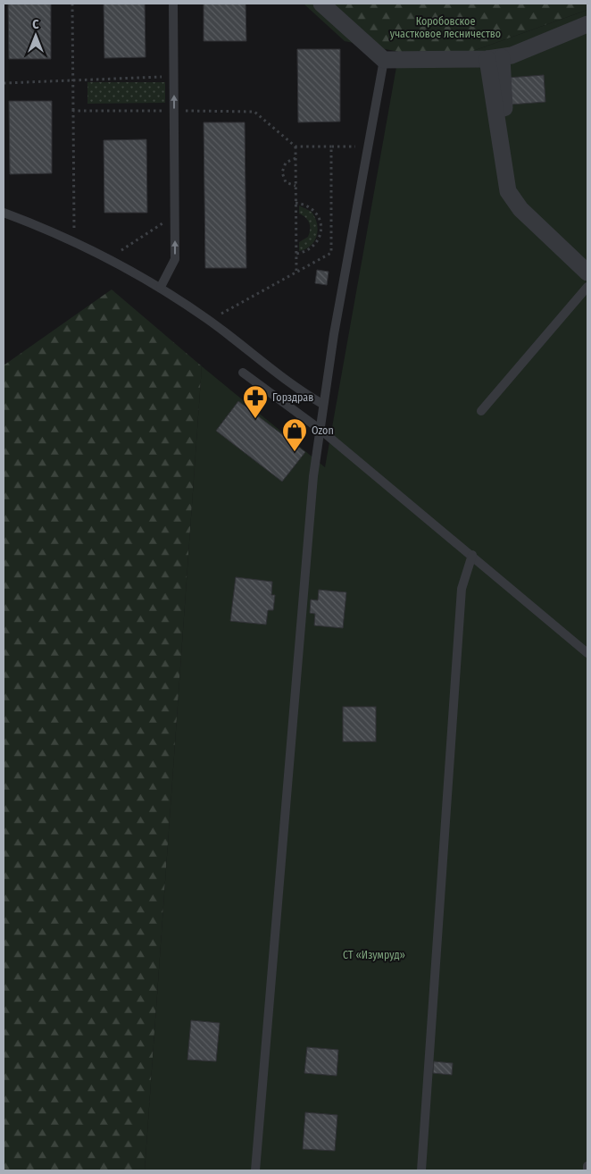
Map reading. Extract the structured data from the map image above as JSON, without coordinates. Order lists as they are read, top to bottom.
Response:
{
  "parks": ["Коробовское участковое лесничество", "СТ «Изумруд»"],
  "places": {
    "pharmacy": ["Горздрав"],
    "shop": ["Ozon"]
  },
  "north": "top"
}
